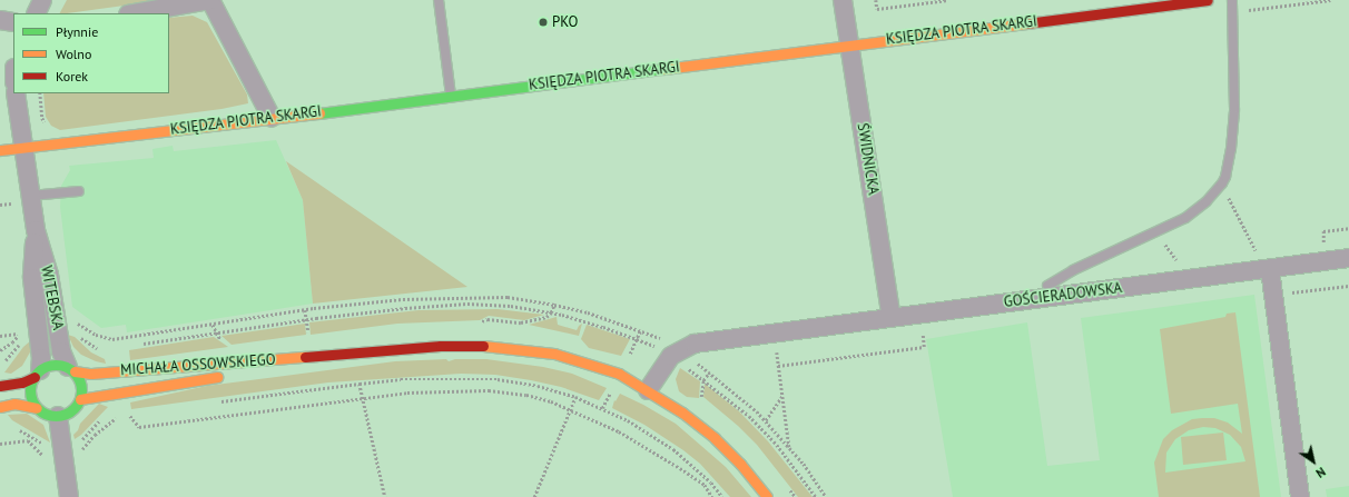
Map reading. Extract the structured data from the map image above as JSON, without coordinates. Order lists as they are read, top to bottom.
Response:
{
  "streets": {
    "street": [
      "KSIĘDZA PIOTRA SKARGI",
      "ŚWIDNICKA",
      "GOŚCIERADOWSKA",
      "WITEBSKA",
      "MICHAŁA OSSOWSKIEGO"
    ]
  },
  "crossings": [
    ["KSIĘDZA PIOTRA SKARGI", "ŚWIDNICKA"],
    ["KSIĘDZA PIOTRA SKARGI", "WITEBSKA"],
    ["ŚWIDNICKA", "GOŚCIERADOWSKA"],
    ["GOŚCIERADOWSKA", "MICHAŁA OSSOWSKIEGO"],
    ["WITEBSKA", "MICHAŁA OSSOWSKIEGO"]
  ],
  "places": ["PKO"],
  "legend": ["Płynnie", "Wolno", "Korek"],
  "north": "bottom right"
}
